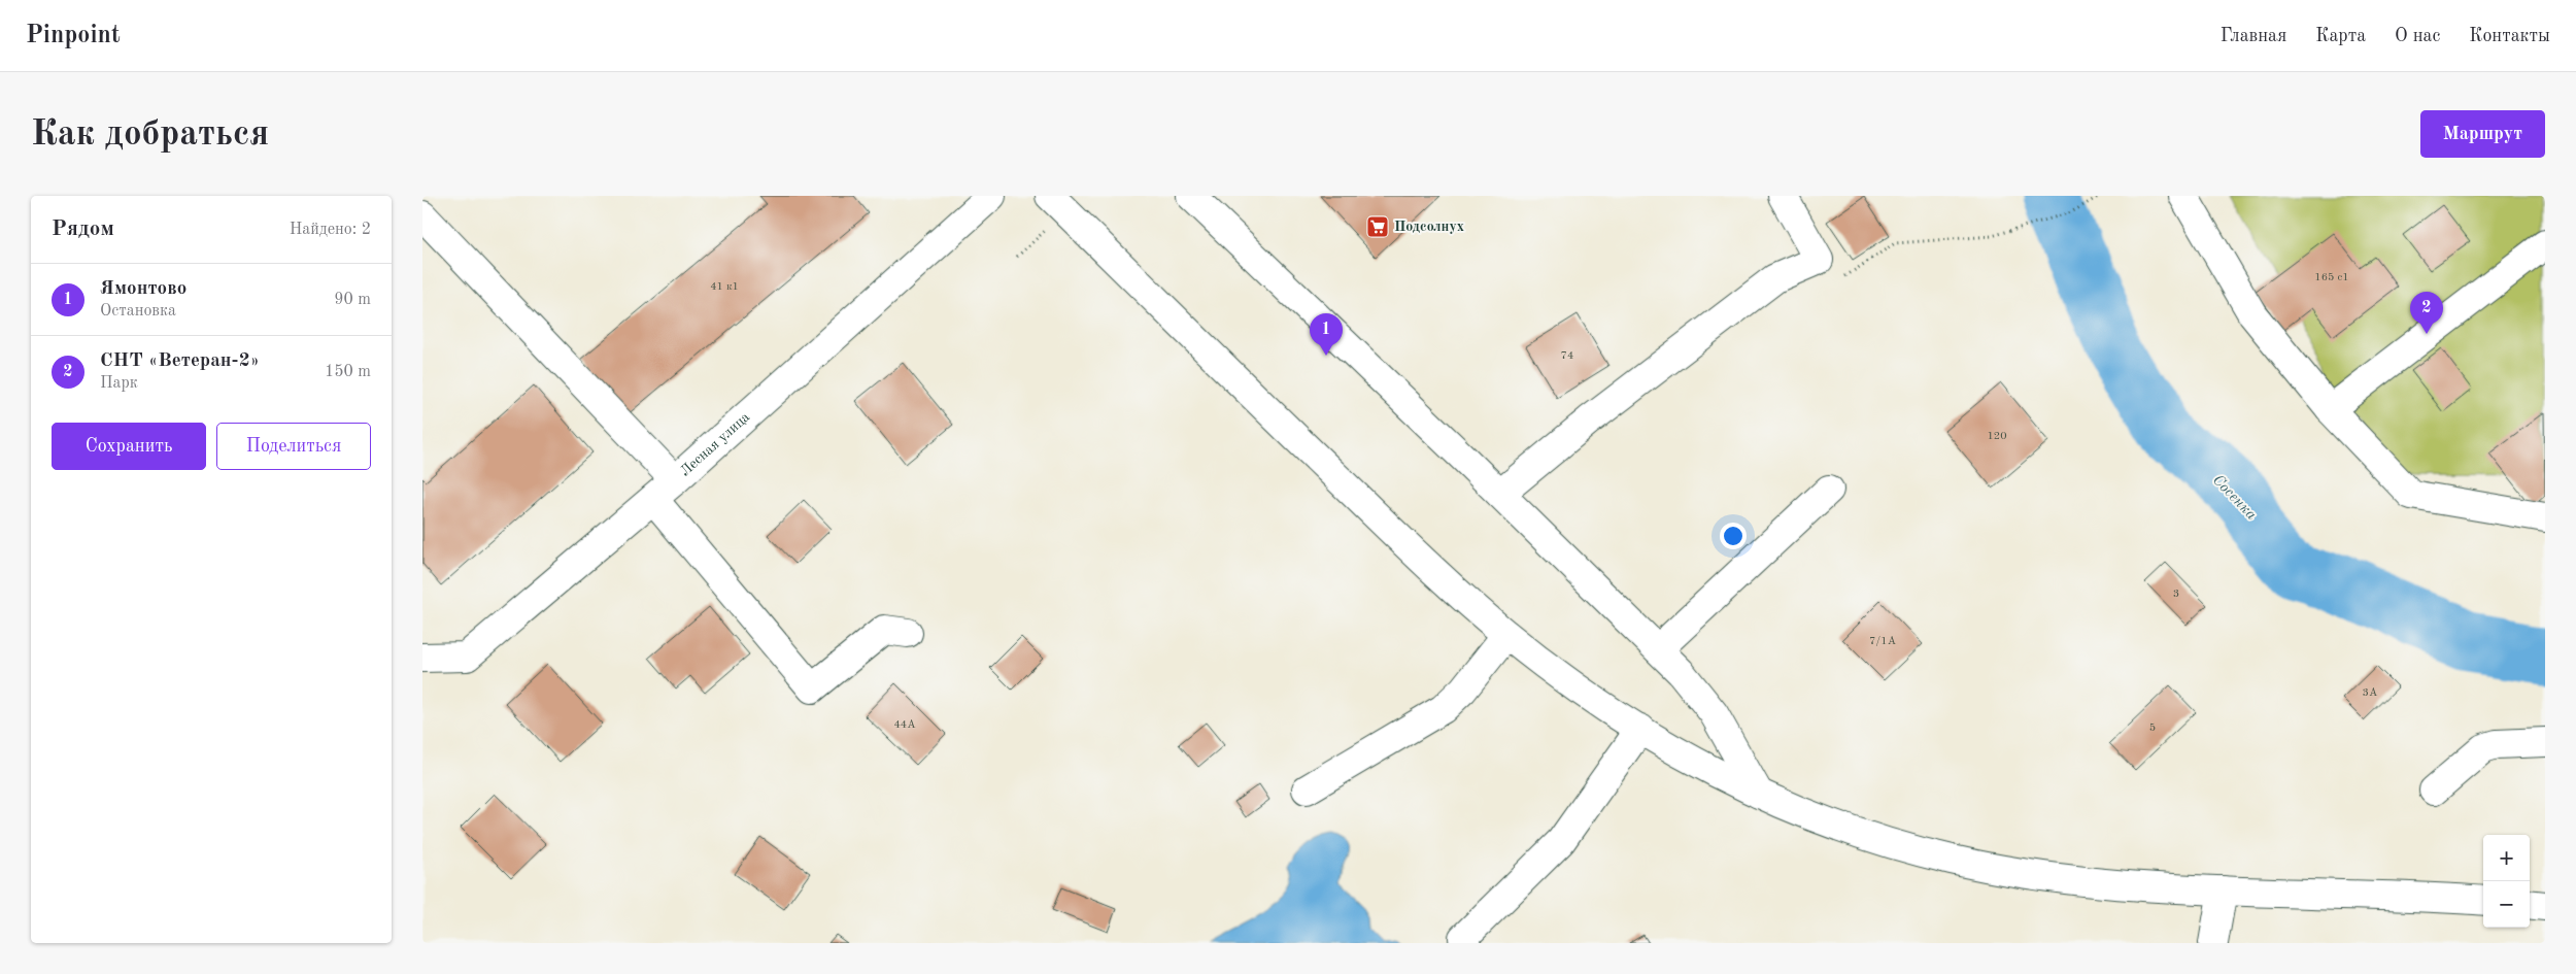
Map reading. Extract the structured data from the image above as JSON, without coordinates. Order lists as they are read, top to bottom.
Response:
{
  "streets": {
    "main road": ["Лесная улица"]
  },
  "water": ["Сосенка"],
  "places": {
    "supermarket": ["Подсолнух"]
  },
  "house_numbers": [
    "165 с1",
    "41 к1",
    "74",
    "120",
    "3",
    "7/1А",
    "3А",
    "44А",
    "5"
  ],
  "page": {
    "header": "Pinpoint",
    "nav": [
      "Главная",
      "Карта",
      "О нас",
      "Контакты"
    ],
    "buttons": [
      "Маршрут",
      ["Сохранить", "Поделиться"]
    ],
    "title": "Как добраться",
    "heading": ["Рядом", "Найдено: 2"],
    "list": [
      {
        "mark": "1",
        "name": "Ямонтово",
        "note": "Остановка",
        "value": "90 m"
      },
      {
        "mark": "2",
        "name": "СНТ «Ветеран-2»",
        "note": "Парк",
        "value": "150 m"
      }
    ],
    "pins": ["2", "1"],
    "map_buttons": ["+", "−"]
  }
}
